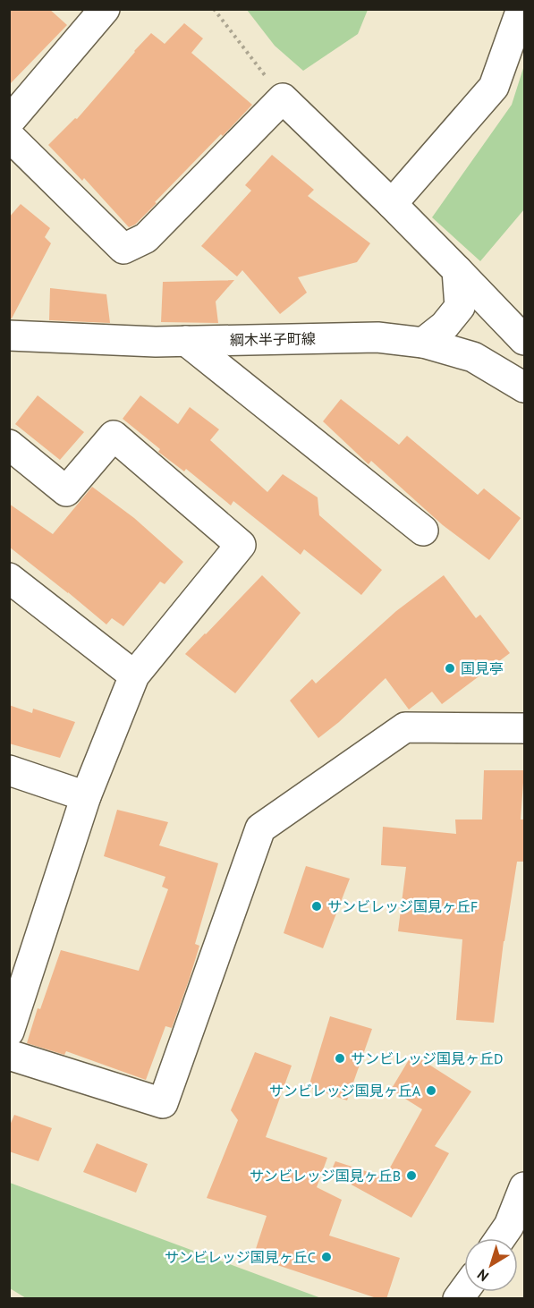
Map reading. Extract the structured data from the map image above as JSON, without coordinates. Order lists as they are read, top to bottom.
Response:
{
  "streets": {
    "street": ["綱木半子町線"]
  },
  "places": [
    "国見亭",
    "サンビレッジ国見ヶ丘F",
    "サンビレッジ国見ヶ丘D",
    "サンビレッジ国見ヶ丘A",
    "サンビレッジ国見ヶ丘B",
    "サンビレッジ国見ヶ丘C"
  ],
  "north": "bottom left"
}
